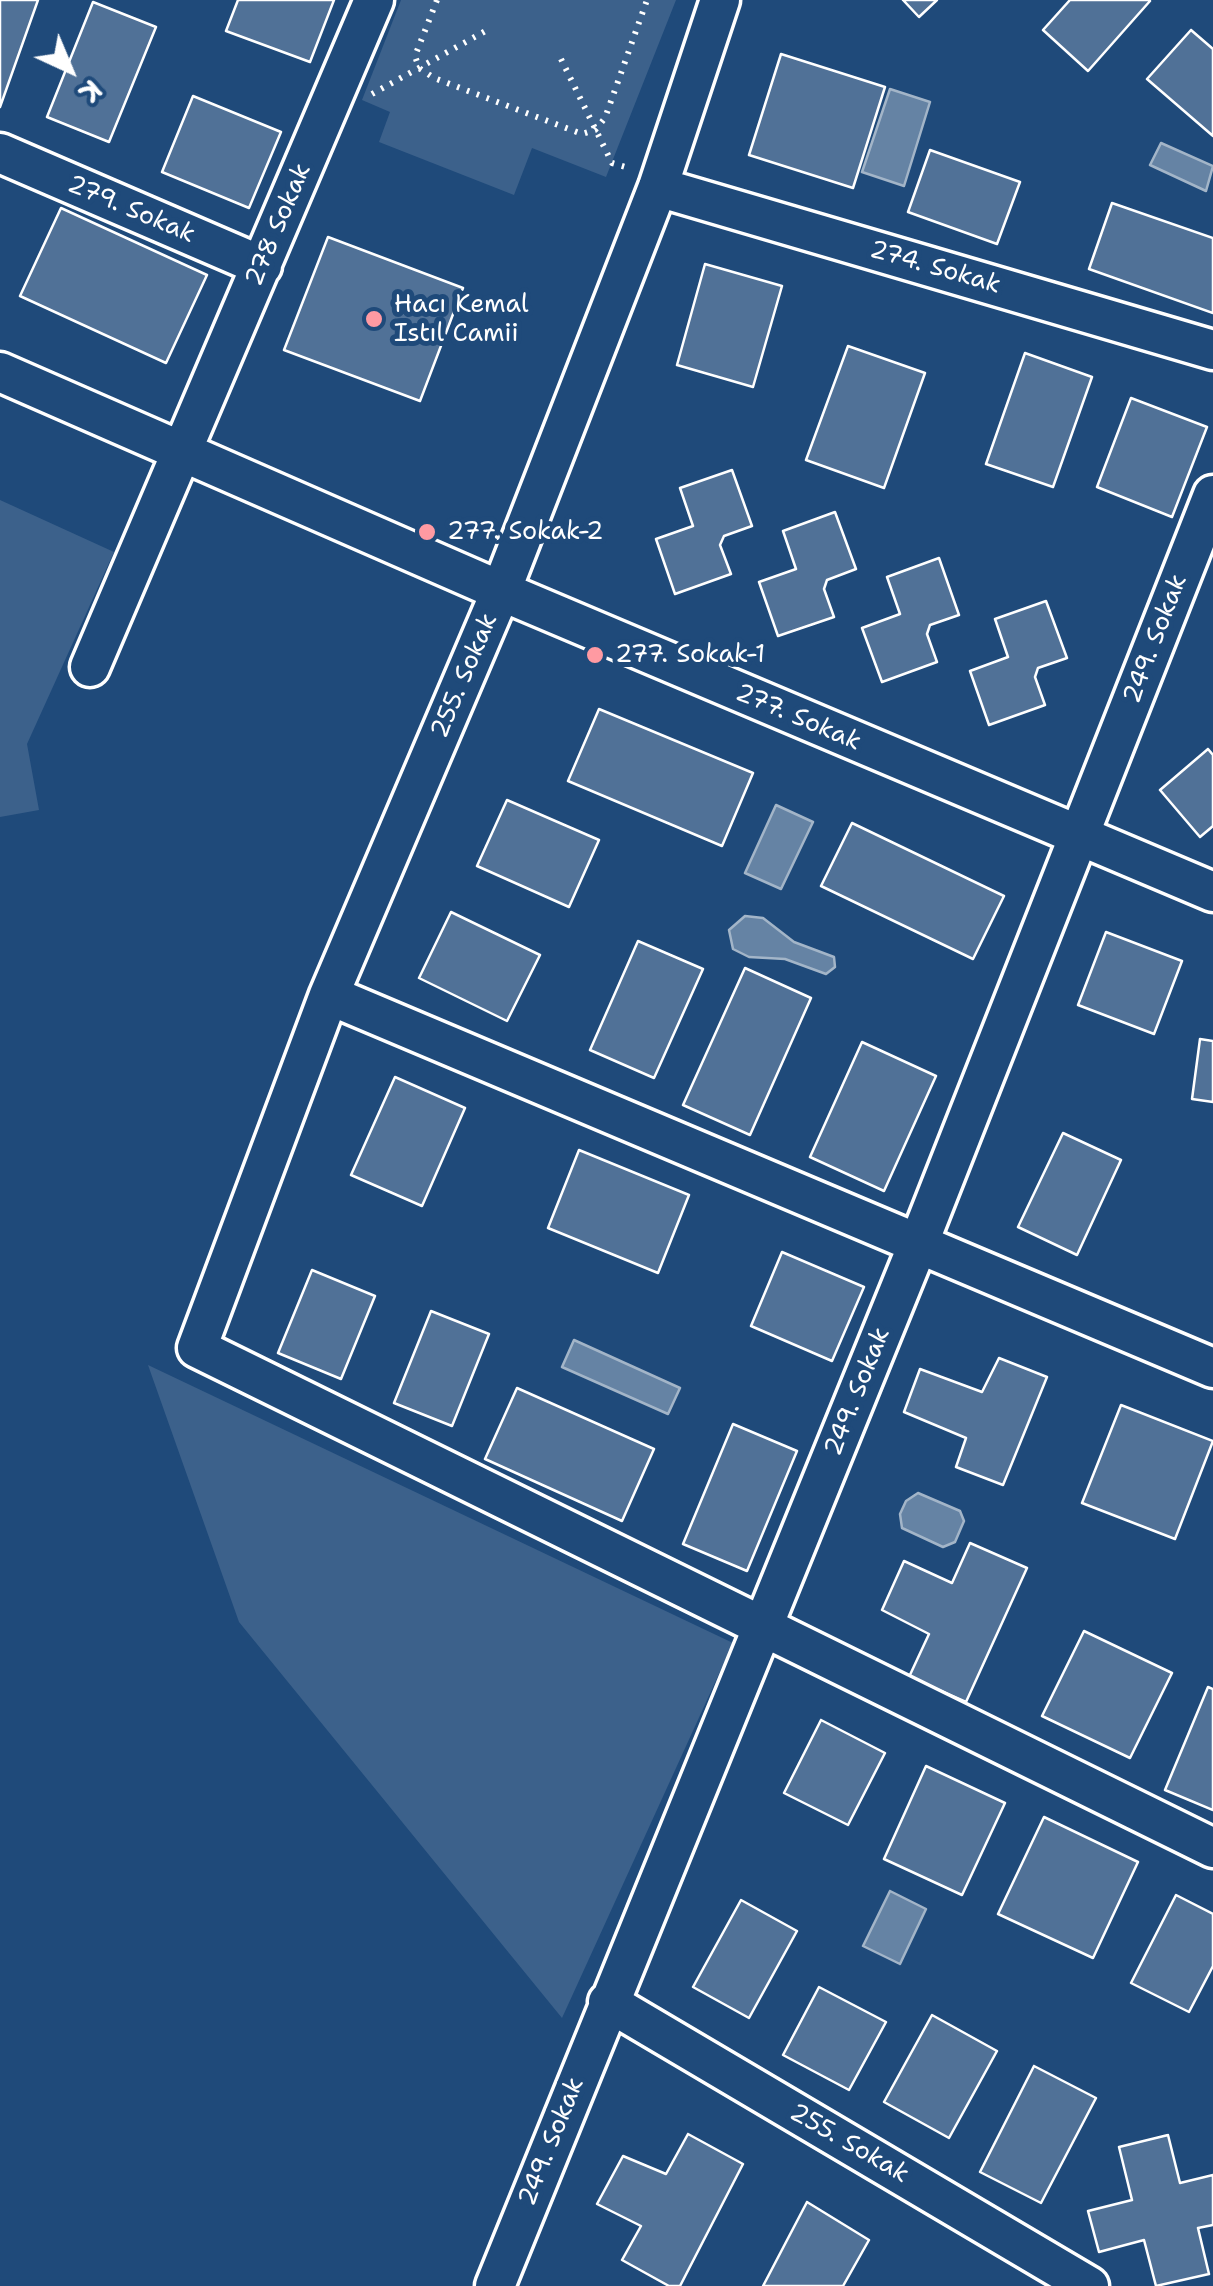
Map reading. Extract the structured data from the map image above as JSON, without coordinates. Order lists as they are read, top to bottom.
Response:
{
  "streets": {
    "street": [
      "279. Sokak",
      "278 Sokak",
      "274. Sokak",
      "249. Sokak",
      "255. Sokak",
      "277. Sokak"
    ]
  },
  "crossings": [
    ["279. Sokak", "278 Sokak"],
    ["278 Sokak", "277. Sokak"],
    ["274. Sokak", "255. Sokak"],
    ["249. Sokak", "255. Sokak"],
    ["249. Sokak", "277. Sokak"],
    ["255. Sokak", "277. Sokak"]
  ],
  "places": ["Hacı Kemal Istıl Camii", "277. Sokak-2", "277. Sokak-1"],
  "north": "bottom right"
}
